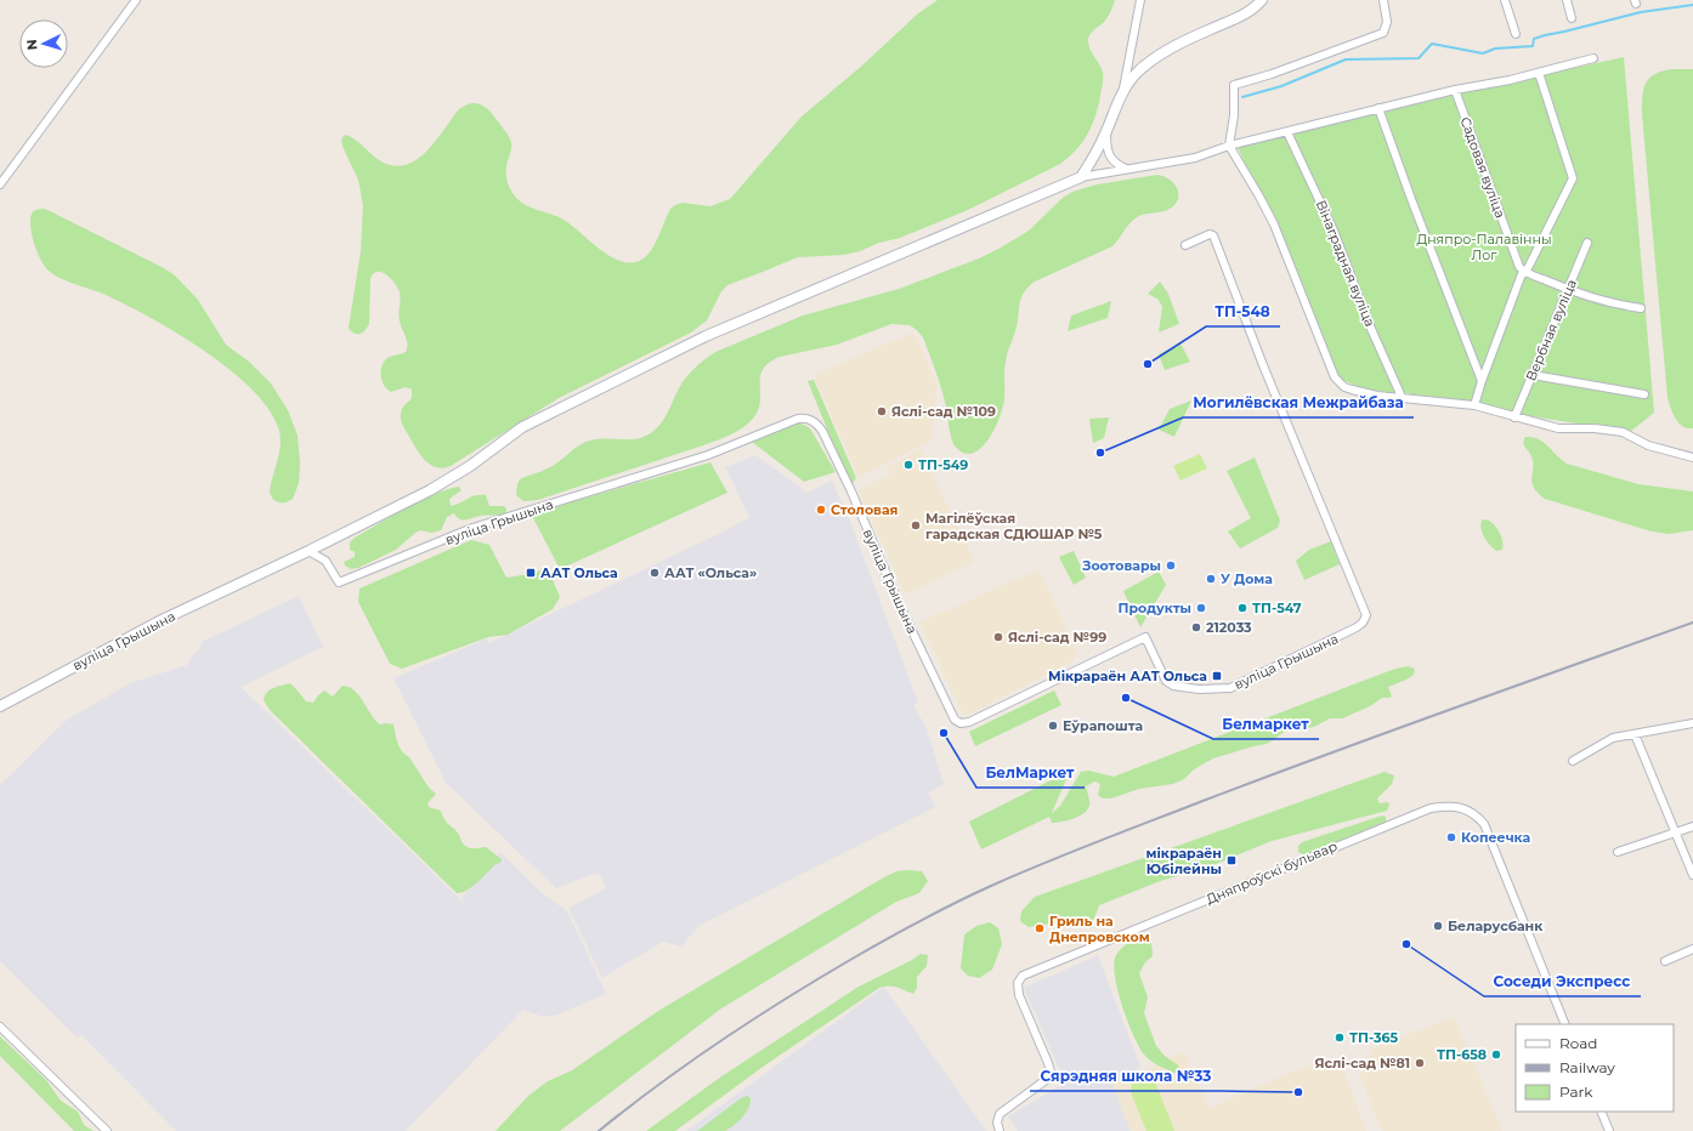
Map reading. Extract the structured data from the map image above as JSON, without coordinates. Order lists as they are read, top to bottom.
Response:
{
  "streets": {
    "street": [
      "Садовая вуліца",
      "Вінаградная вуліца",
      "Вербная вуліца",
      "вуліца Грышына",
      "Дняпроўскі бульвар"
    ]
  },
  "parks": ["Дняпро-Палавінны Лог"],
  "places": {
    "other": [
      "ТП-548",
      "Яслі-сад №109",
      "Могилёвская Межрайбаза",
      "ТП-549",
      "Столовая",
      "Магілёўская гарадская СДЮШАР №5",
      "Зоотовары",
      "ААТ «Ольса»",
      "У Дома",
      "Продукты",
      "ТП-547",
      "212033",
      "Яслі-сад №99",
      "Белмаркет",
      "Еўрапошта",
      "БелМаркет",
      "Копеечка",
      "Беларусбанк",
      "Гриль на Днепровском",
      "Соседи Экспресс",
      "ТП-365",
      "ТП-658",
      "Яслі-сад №81",
      "Сярэдняя школа №33"
    ],
    "transit": ["ААТ Ольса", "Мікрараён ААТ Ольса", "мікрараён Юбілейны"]
  },
  "legend": ["Road", "Railway", "Park"],
  "north": "left"
}
